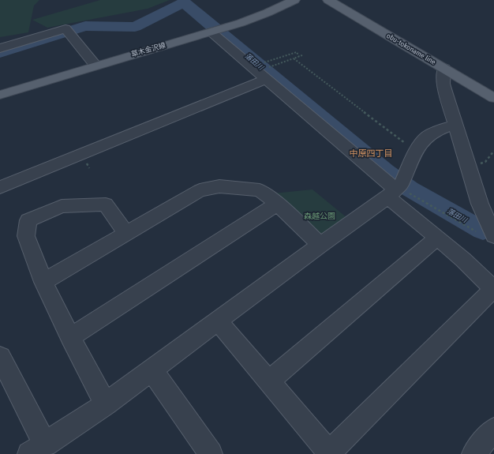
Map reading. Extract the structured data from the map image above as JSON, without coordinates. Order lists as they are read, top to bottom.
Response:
{
  "streets": {
    "main road": ["obu-tokoname line", "草木金沢線"]
  },
  "districts": ["中原四丁目"],
  "water": ["落田川"],
  "parks": ["森越公園"]
}
